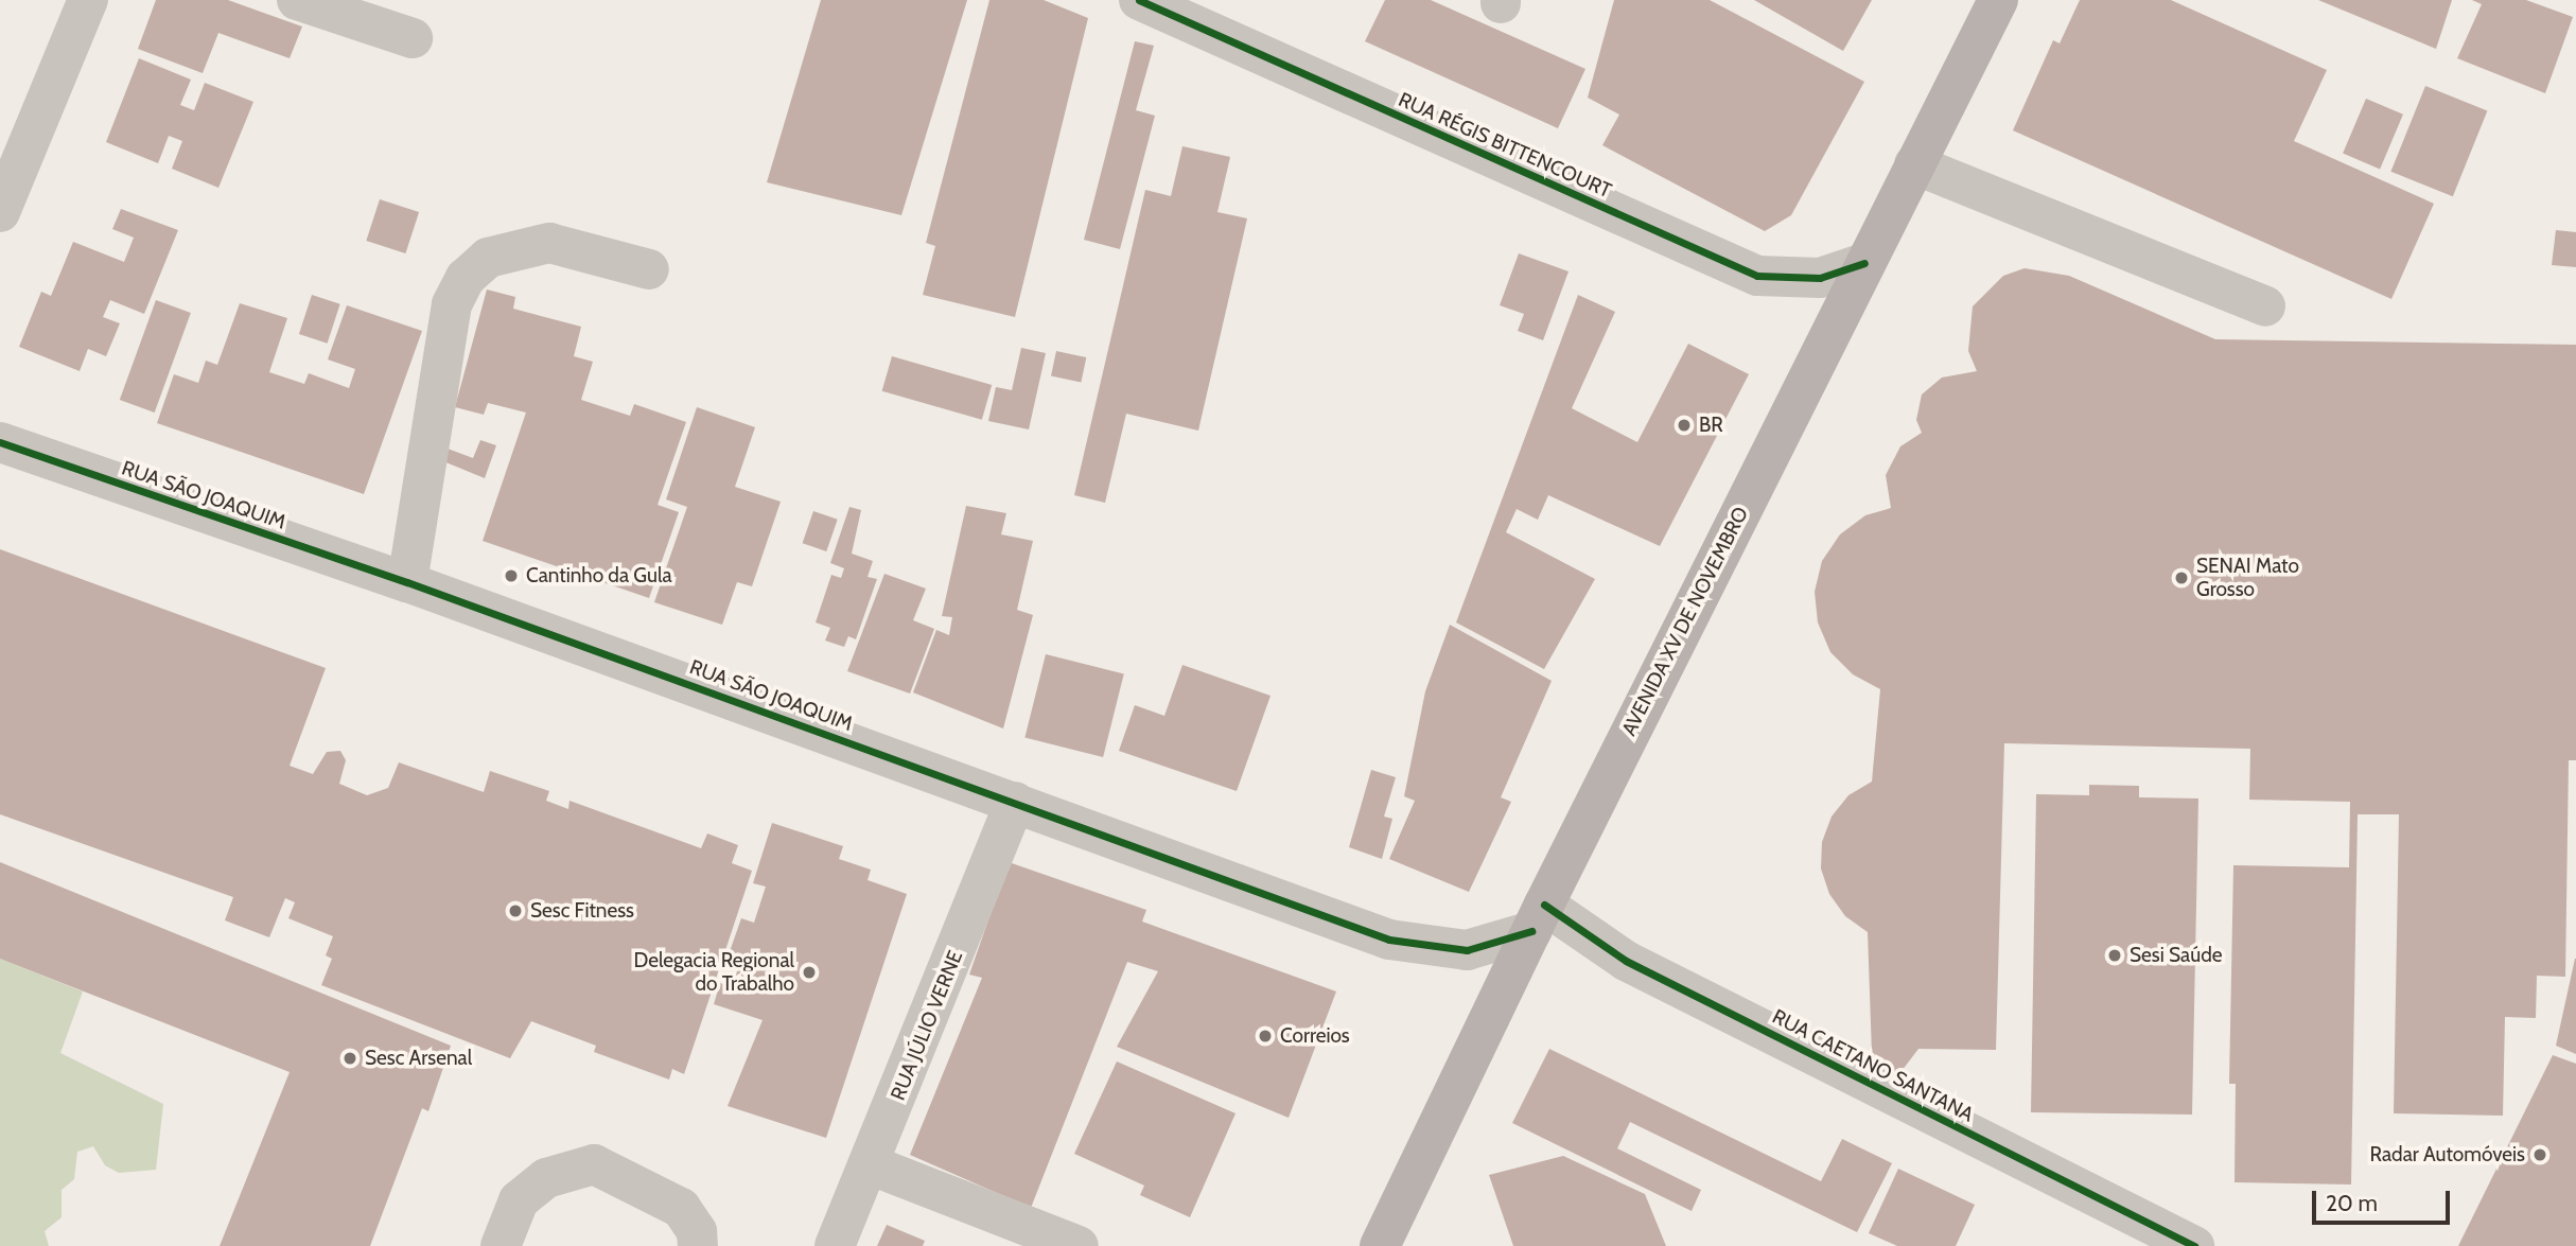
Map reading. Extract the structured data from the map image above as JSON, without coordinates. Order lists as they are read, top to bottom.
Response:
{
  "streets": {
    "main road": ["AVENIDA XV DE NOVEMBRO"],
    "street": [
      "RUA RÉGIS BITTENCOURT",
      "RUA SÃO JOAQUIM",
      "RUA JÚLIO VERNE",
      "RUA CAETANO SANTANA"
    ]
  },
  "crossings": [
    ["RUA RÉGIS BITTENCOURT", "AVENIDA XV DE NOVEMBRO"],
    ["RUA SÃO JOAQUIM", "AVENIDA XV DE NOVEMBRO"],
    ["RUA SÃO JOAQUIM", "RUA JÚLIO VERNE"],
    ["RUA SÃO JOAQUIM", "RUA CAETANO SANTANA"],
    ["AVENIDA XV DE NOVEMBRO", "RUA CAETANO SANTANA"]
  ],
  "places": [
    "BR",
    "Cantinho da Gula",
    "SENAI Mato Grosso",
    "Sesc Fitness",
    "Sesi Saúde",
    "Delegacia Regional do Trabalho",
    "Correios",
    "Sesc Arsenal",
    "Radar Automóveis"
  ],
  "scale_bar": "20 m"
}
